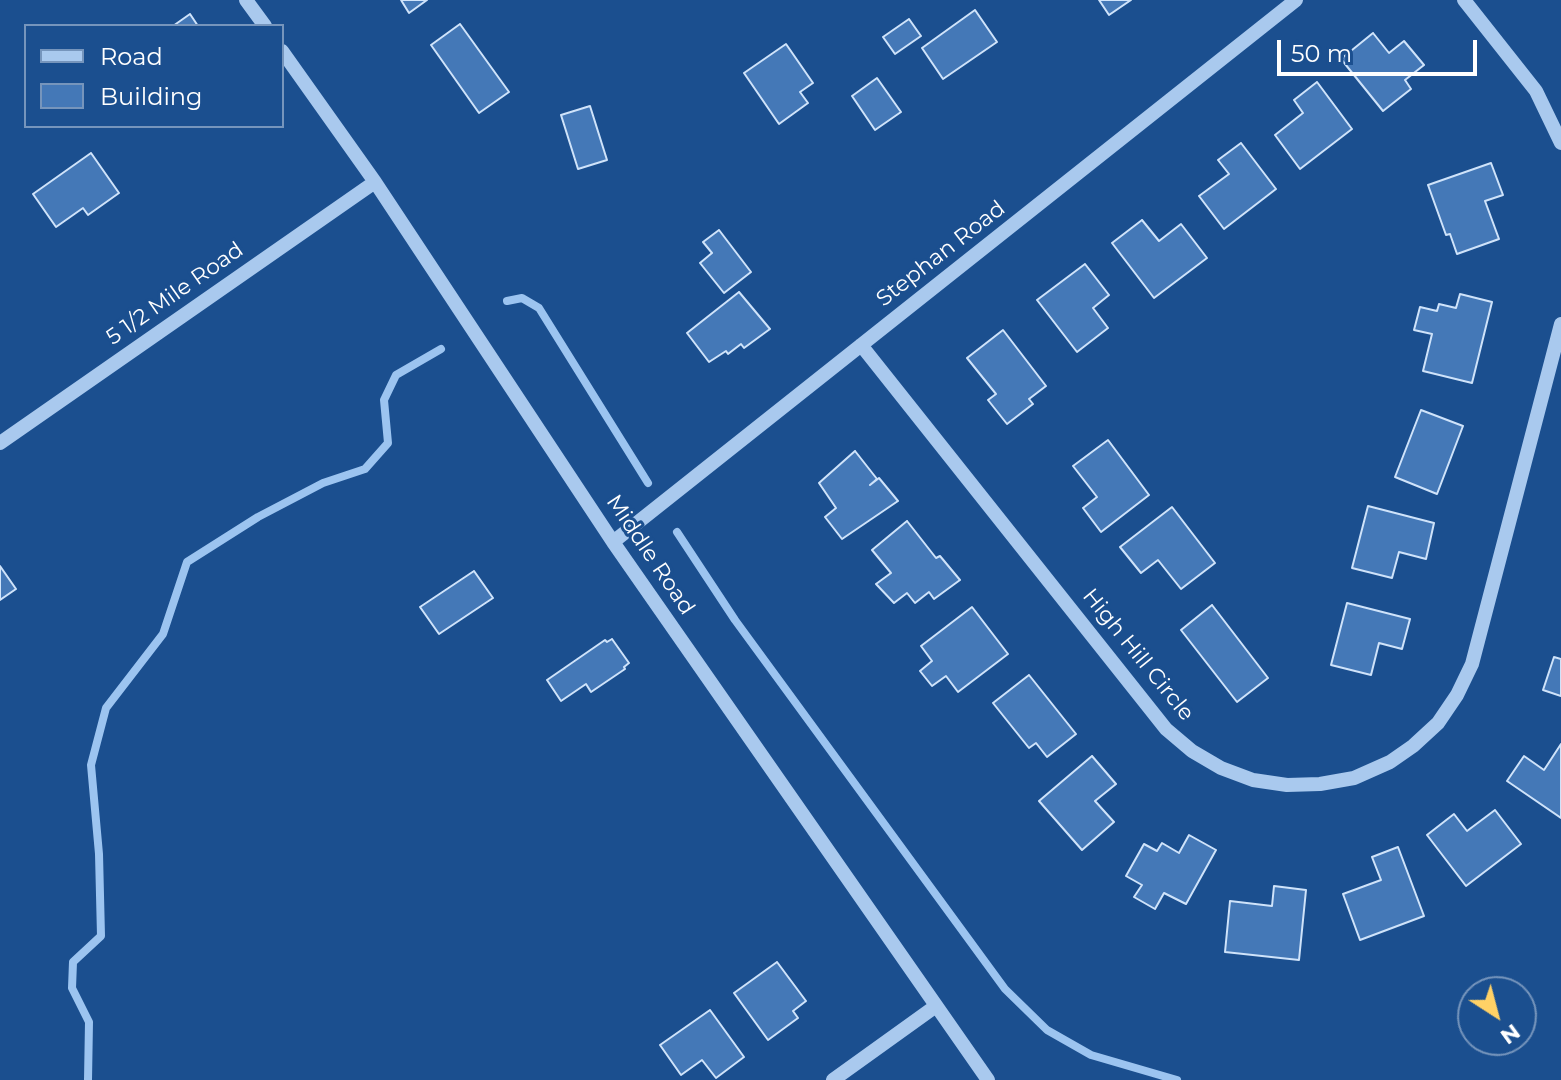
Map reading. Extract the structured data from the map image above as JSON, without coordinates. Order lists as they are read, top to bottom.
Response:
{
  "streets": {
    "street": [
      "Stephan Road",
      "5 1/2 Mile Road",
      "Middle Road",
      "High Hill Circle"
    ]
  },
  "crossings": [
    ["Stephan Road", "Middle Road"],
    ["Stephan Road", "High Hill Circle"],
    ["5 1/2 Mile Road", "Middle Road"]
  ],
  "legend": ["Road", "Building"],
  "scale_bar": "50 m",
  "north": "bottom right"
}
